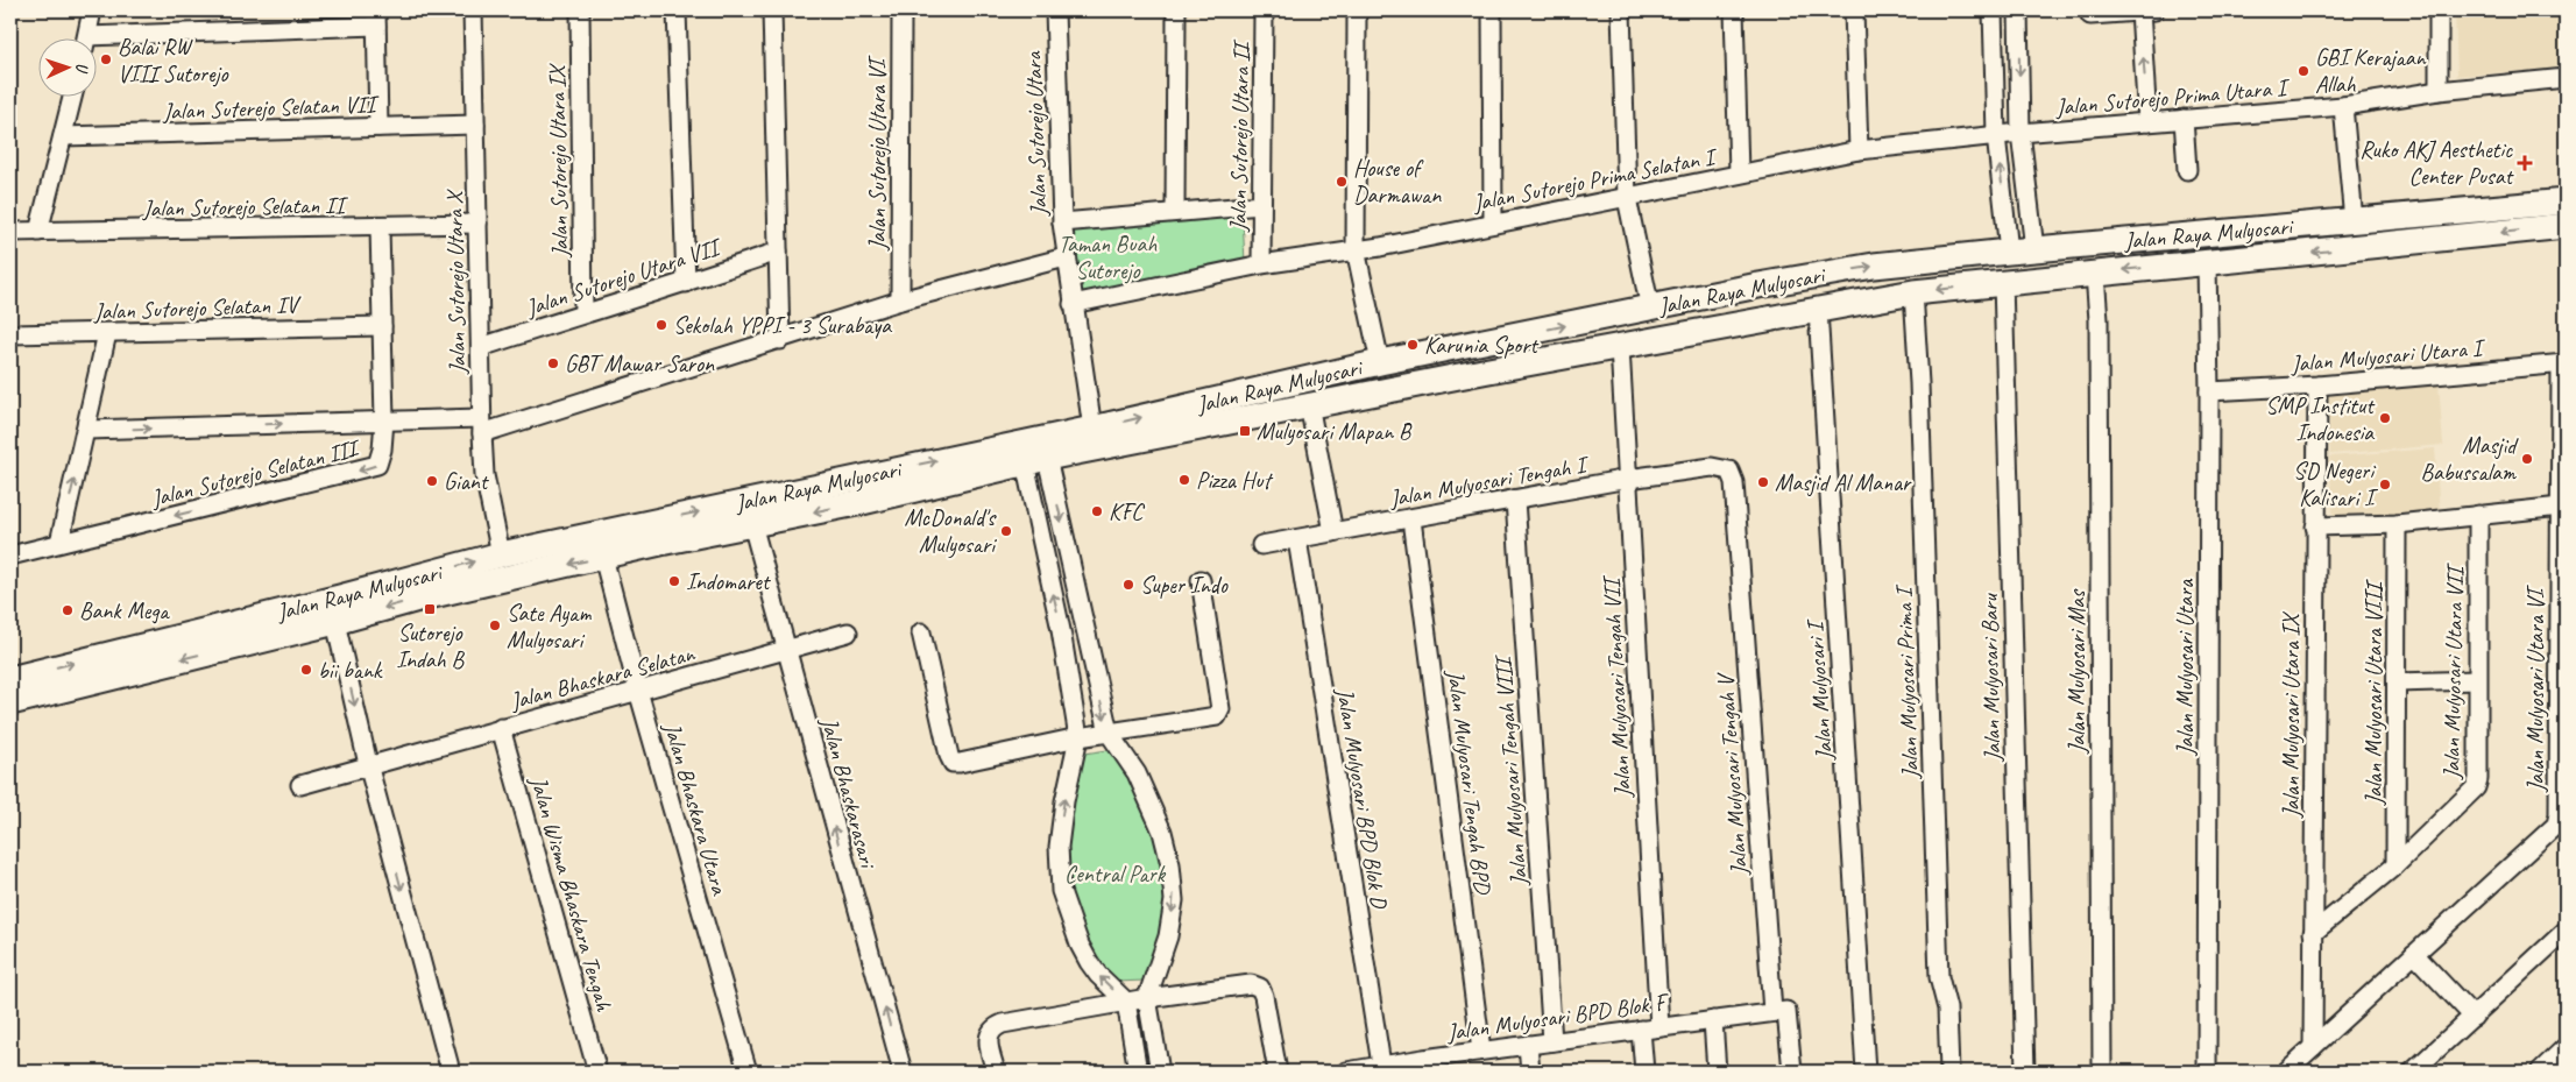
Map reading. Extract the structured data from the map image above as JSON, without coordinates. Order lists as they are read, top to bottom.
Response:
{
  "streets": {
    "main road": ["Jalan Raya Mulyosari"],
    "street": [
      "Jalan Sutorejo Prima Utara I",
      "Jalan Suterejo Selatan VII",
      "Jalan Sutorejo Utara",
      "Jalan Sutorejo Utara II",
      "Jalan Sutorejo Utara VI",
      "Jalan Sutorejo Utara IX",
      "Jalan Sutorejo Prima Selatan I",
      "Jalan Sutorejo Selatan II",
      "Jalan Sutorejo Utara VII",
      "Jalan Sutorejo Utara X",
      "Jalan Sutorejo Selatan IV",
      "Jalan Mulyosari Utara I",
      "Jalan Sutorejo Selatan III",
      "Jalan Mulyosari Tengah I",
      "Jalan Mulyosari Utara",
      "Jalan Mulyosari Mas",
      "Jalan Mulyosari Utara VII",
      "Jalan Bhaskara Selatan",
      "Jalan Mulyosari Baru",
      "Jalan Mulyosari Prima I",
      "Jalan Mulyosari Tengah VII",
      "Jalan Mulyosari Utara VI",
      "Jalan Mulyosari I",
      "Jalan Mulyosari Utara VIII",
      "Jalan Mulyosari Utara IX",
      "Jalan Mulyosari Tengah VIII",
      "Jalan Mulyosari Tengah V",
      "Jalan Mulyosari Tengah BPD",
      "Jalan Bhaskarasari",
      "Jalan Mulyosari BPD Blok D",
      "Jalan Bhaskara Utara",
      "Jalan Wisma Bhaskara Tengah",
      "Jalan Mulyosari BPD Blok F"
    ]
  },
  "crossings": [
    ["Jalan Sutorejo Prima Utara I", "Jalan Sutorejo Prima Selatan I"],
    ["Jalan Suterejo Selatan VII", "Jalan Sutorejo Utara X"],
    ["Jalan Sutorejo Utara", "Jalan Sutorejo Prima Selatan I"],
    ["Jalan Sutorejo Utara", "Jalan Raya Mulyosari"],
    ["Jalan Sutorejo Utara II", "Jalan Sutorejo Prima Selatan I"],
    ["Jalan Sutorejo Utara IX", "Jalan Sutorejo Utara VII"],
    ["Jalan Sutorejo Selatan II", "Jalan Sutorejo Utara X"],
    ["Jalan Sutorejo Selatan II", "Jalan Sutorejo Selatan III"],
    ["Jalan Raya Mulyosari", "Jalan Sutorejo Utara X"],
    ["Jalan Raya Mulyosari", "Jalan Mulyosari Utara"],
    ["Jalan Raya Mulyosari", "Jalan Mulyosari Mas"],
    ["Jalan Raya Mulyosari", "Jalan Mulyosari Baru"],
    ["Jalan Raya Mulyosari", "Jalan Mulyosari Prima I"],
    ["Jalan Raya Mulyosari", "Jalan Mulyosari Tengah VII"],
    ["Jalan Raya Mulyosari", "Jalan Mulyosari I"],
    ["Jalan Raya Mulyosari", "Jalan Bhaskarasari"],
    ["Jalan Raya Mulyosari", "Jalan Bhaskara Utara"],
    ["Jalan Sutorejo Utara VII", "Jalan Sutorejo Utara X"],
    ["Jalan Sutorejo Selatan IV", "Jalan Sutorejo Selatan III"],
    ["Jalan Mulyosari Utara I", "Jalan Mulyosari Utara"],
    ["Jalan Mulyosari Utara I", "Jalan Mulyosari Utara VI"],
    ["Jalan Mulyosari Utara I", "Jalan Mulyosari Utara IX"],
    ["Jalan Mulyosari Tengah I", "Jalan Mulyosari Tengah VII"],
    ["Jalan Mulyosari Tengah I", "Jalan Mulyosari Tengah VIII"],
    ["Jalan Mulyosari Tengah I", "Jalan Mulyosari Tengah V"],
    ["Jalan Mulyosari Tengah I", "Jalan Mulyosari Tengah BPD"],
    ["Jalan Mulyosari Tengah I", "Jalan Mulyosari BPD Blok D"],
    ["Jalan Mulyosari Utara VII", "Jalan Mulyosari Utara VIII"],
    ["Jalan Mulyosari Utara VII", "Jalan Mulyosari Utara IX"],
    ["Jalan Bhaskara Selatan", "Jalan Bhaskarasari"],
    ["Jalan Bhaskara Selatan", "Jalan Bhaskara Utara"],
    ["Jalan Bhaskara Selatan", "Jalan Wisma Bhaskara Tengah"],
    ["Jalan Mulyosari Tengah VII", "Jalan Mulyosari BPD Blok F"],
    ["Jalan Mulyosari Utara VI", "Jalan Mulyosari Utara IX"],
    ["Jalan Mulyosari Tengah VIII", "Jalan Mulyosari BPD Blok F"],
    ["Jalan Mulyosari Tengah V", "Jalan Mulyosari BPD Blok F"],
    ["Jalan Mulyosari Tengah BPD", "Jalan Mulyosari BPD Blok F"],
    ["Jalan Mulyosari BPD Blok D", "Jalan Mulyosari BPD Blok F"]
  ],
  "one_way": ["Jalan Bhaskarasari"],
  "parks": ["Taman Buah Sutorejo", "Central Park"],
  "places": {
    "other": [
      "Balai RW VIII Sutorejo",
      "GBI Kerajaan Allah",
      "House of Darmawan",
      "Sekolah YPPI - 3 Surabaya",
      "Karunia Sport",
      "GBT Mawar Saron",
      "SMP Institut Indonesia",
      "Masjid Babussalam",
      "Pizza Hut",
      "Giant",
      "Masjid Al Manar",
      "SD Negeri Kalisari I",
      "KFC",
      "McDonald's Mulyosari",
      "Indomaret",
      "Super Indo",
      "Bank Mega",
      "Sate Ayam Mulyosari",
      "bii bank"
    ],
    "health": ["Ruko AKJ Aesthetic Center Pusat"],
    "transit": ["Mulyosari Mapan B", "Sutorejo Indah B"]
  },
  "north": "right"
}
